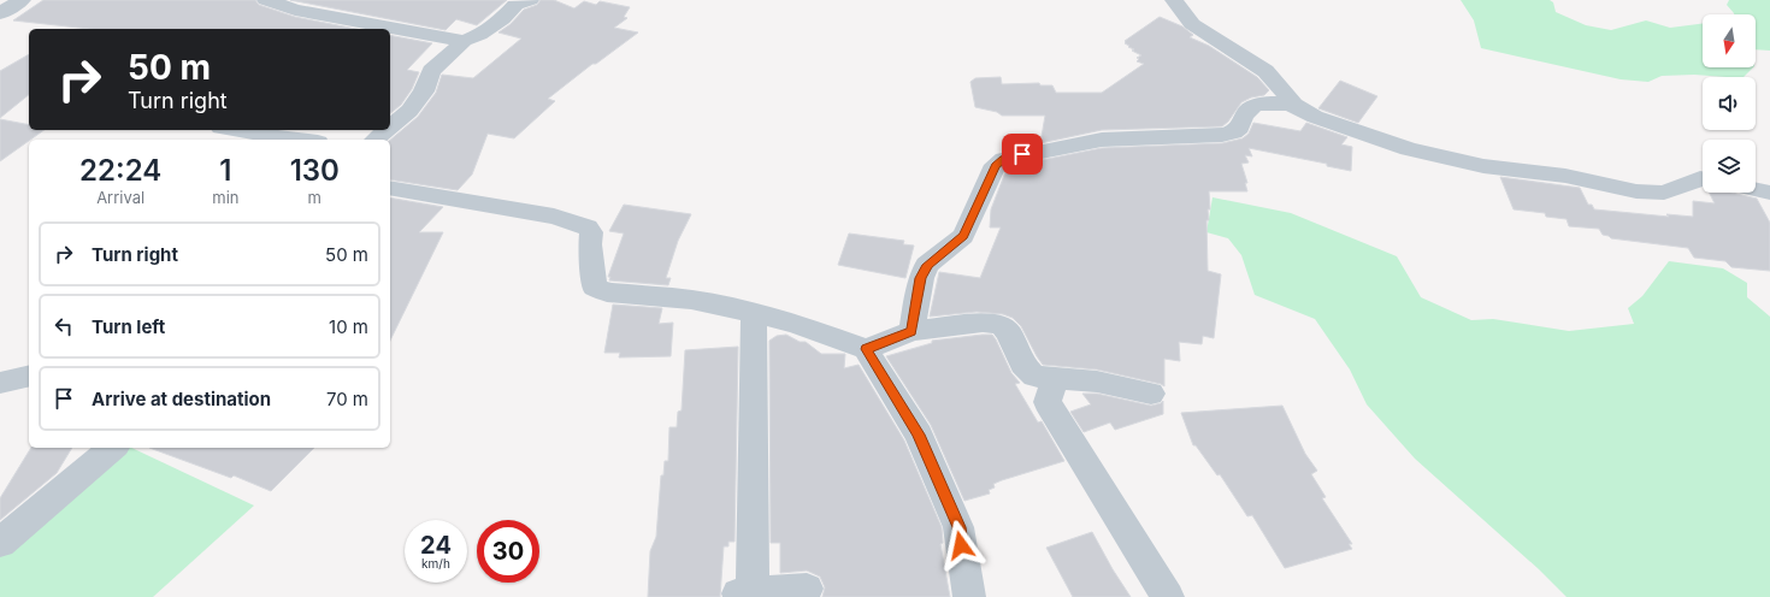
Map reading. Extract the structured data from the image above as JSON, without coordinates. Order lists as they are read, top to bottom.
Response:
{
  "north": "bottom",
  "page": {
    "turn": ["50 m", "Turn right"],
    "eta": [
      "22:24",
      "Arrival",
      "1",
      "min",
      "130",
      "m"
    ],
    "list": [
      {
        "name": "Turn right",
        "value": "50 m"
      },
      {
        "name": "Turn left",
        "value": "10 m"
      },
      {
        "name": "Arrive at destination",
        "value": "70 m"
      }
    ],
    "speed": "24 km/h",
    "limit": "30"
  }
}
